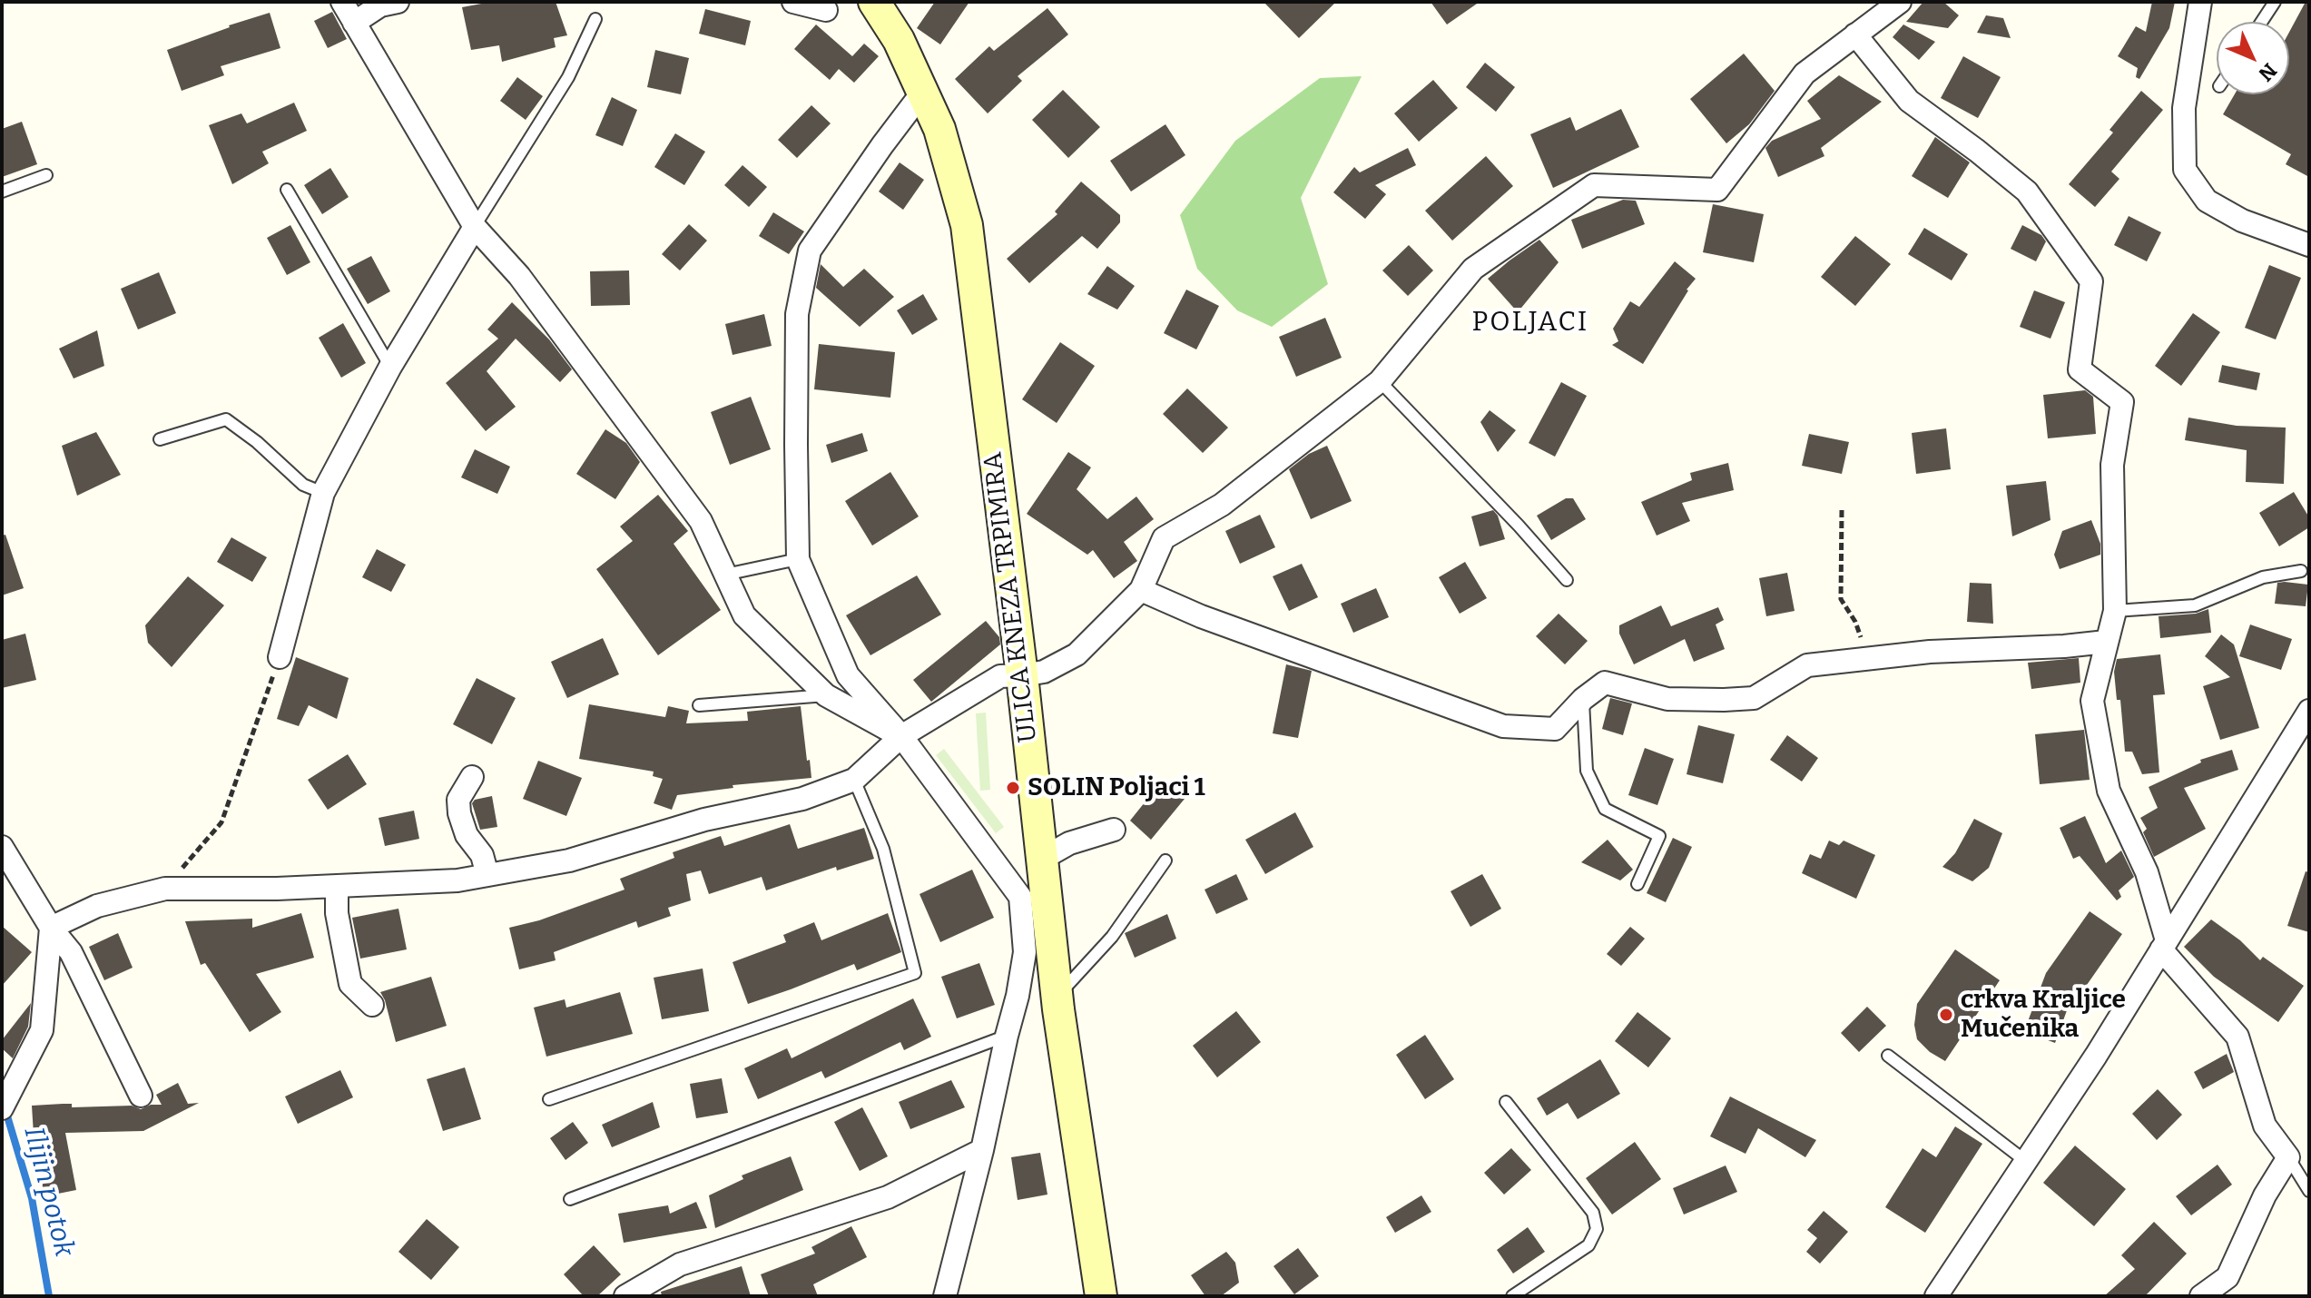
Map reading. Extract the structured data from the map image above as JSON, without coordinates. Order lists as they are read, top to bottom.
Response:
{
  "streets": {
    "main road": ["ULICA KNEZA TRPIMIRA"]
  },
  "districts": ["POLJACI"],
  "water": ["Ilijin potok"],
  "places": ["SOLIN Poljaci 1", "crkva Kraljice Mučenika"],
  "north": "bottom right"
}
